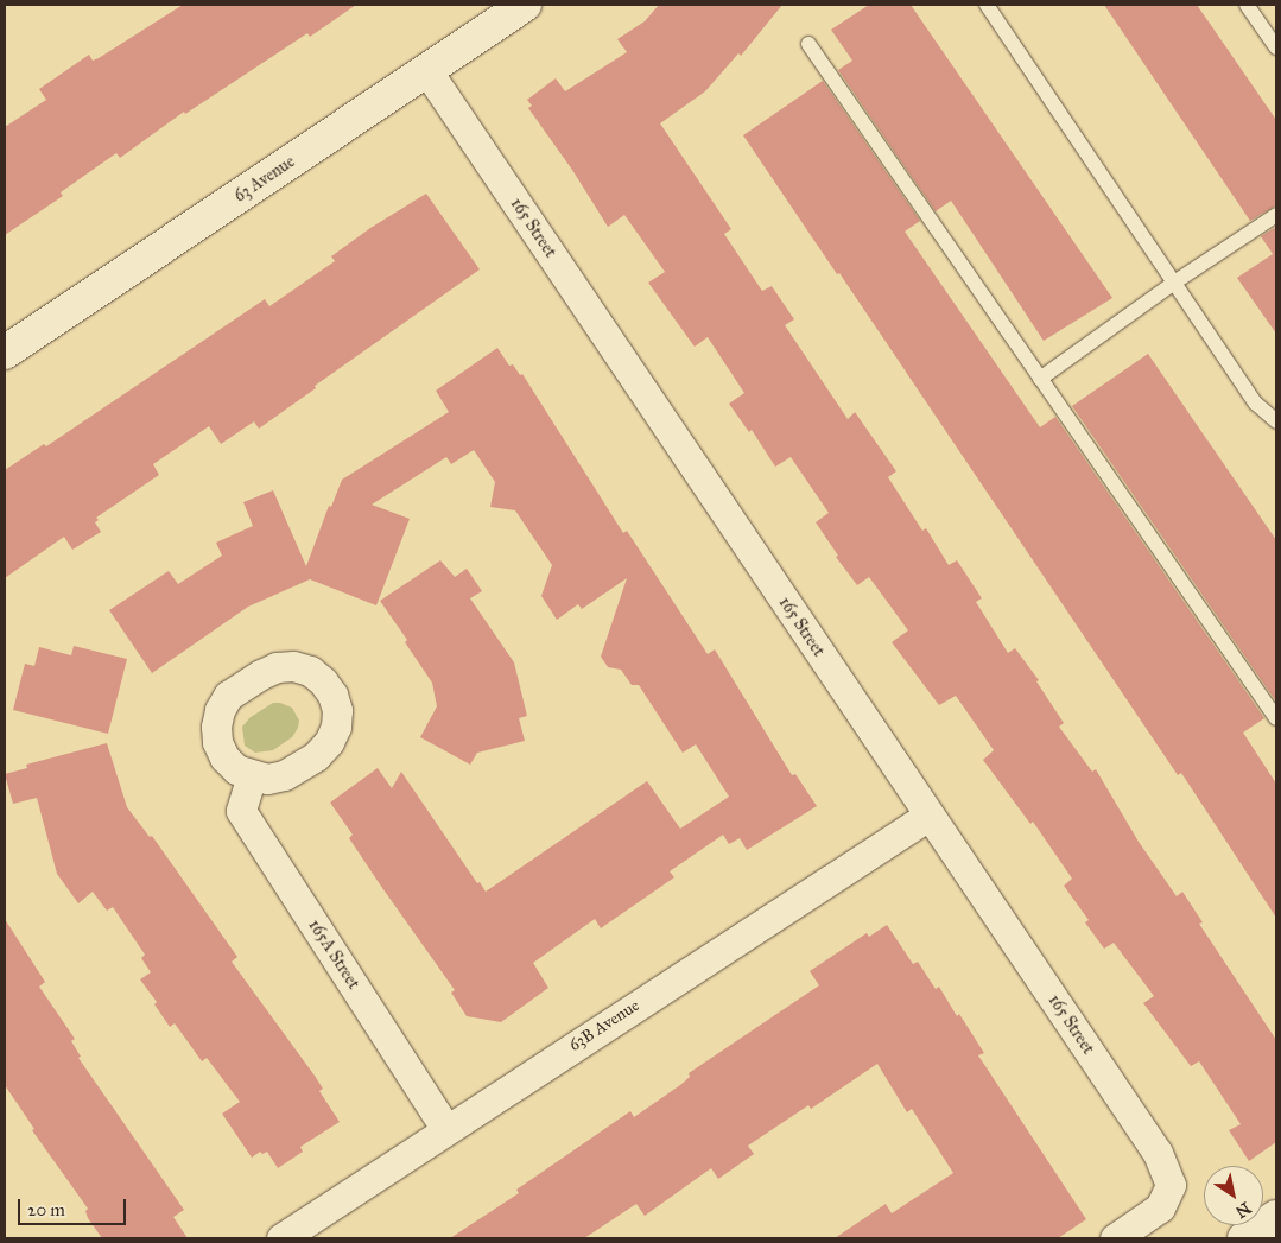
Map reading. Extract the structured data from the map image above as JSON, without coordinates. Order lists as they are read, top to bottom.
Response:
{
  "streets": {
    "street": [
      "63 Avenue",
      "165 Street",
      "165A Street",
      "63B Avenue"
    ]
  },
  "crossings": [
    ["63 Avenue", "165 Street"],
    ["165 Street", "63B Avenue"],
    ["165A Street", "63B Avenue"]
  ],
  "scale_bar": "20 m",
  "north": "bottom right"
}
